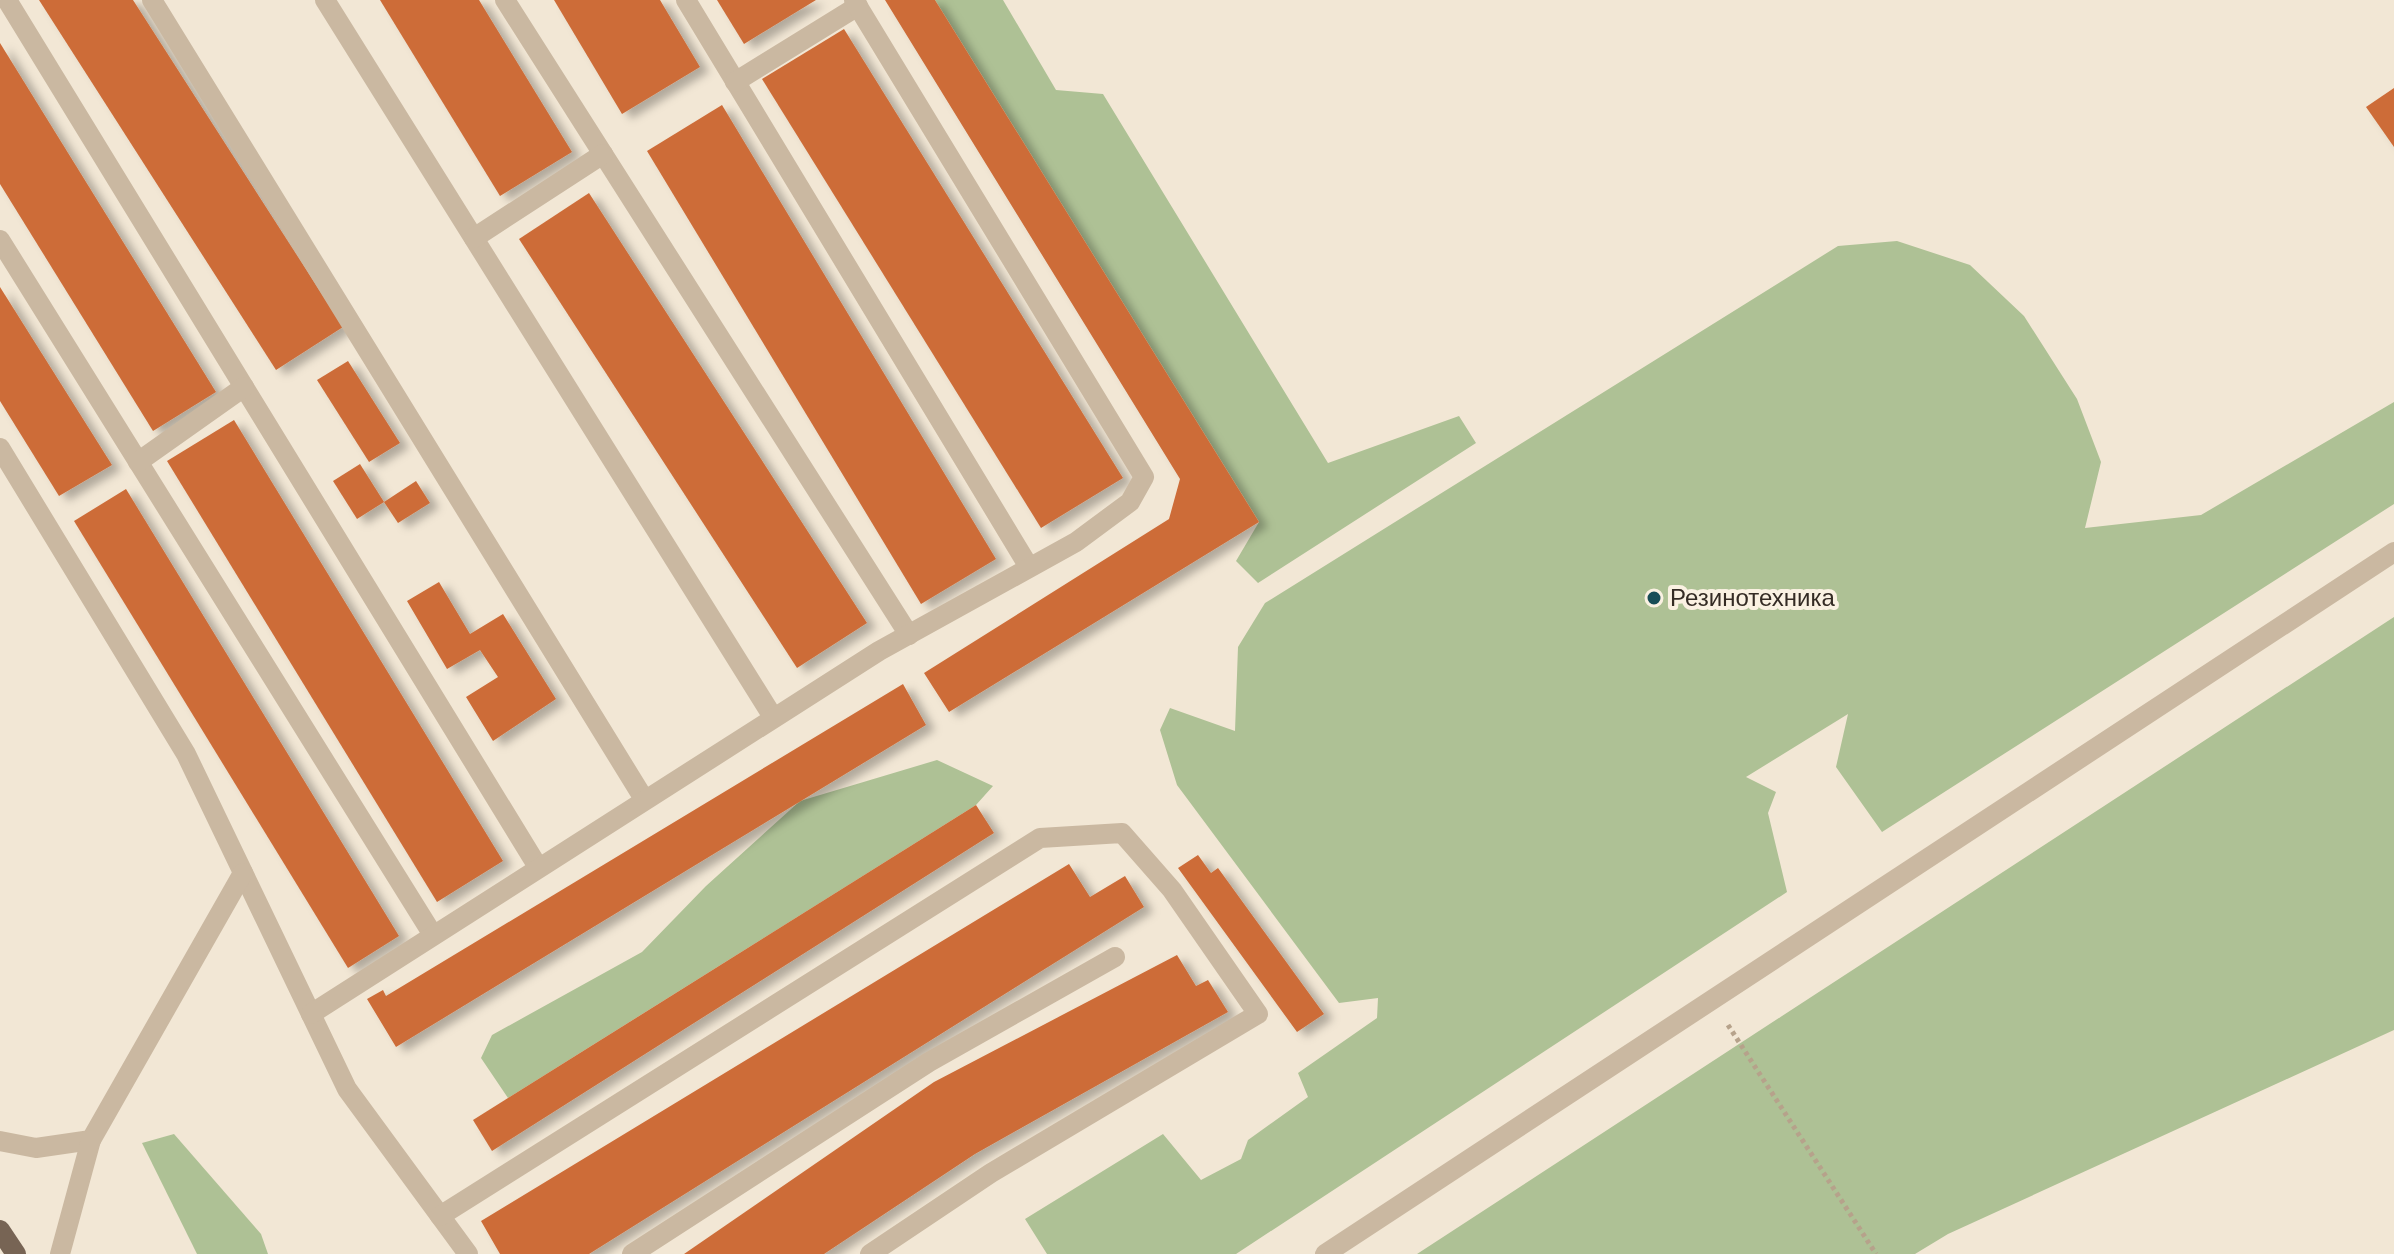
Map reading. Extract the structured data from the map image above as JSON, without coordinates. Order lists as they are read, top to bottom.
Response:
{
  "places": ["Резинотехника"]
}
